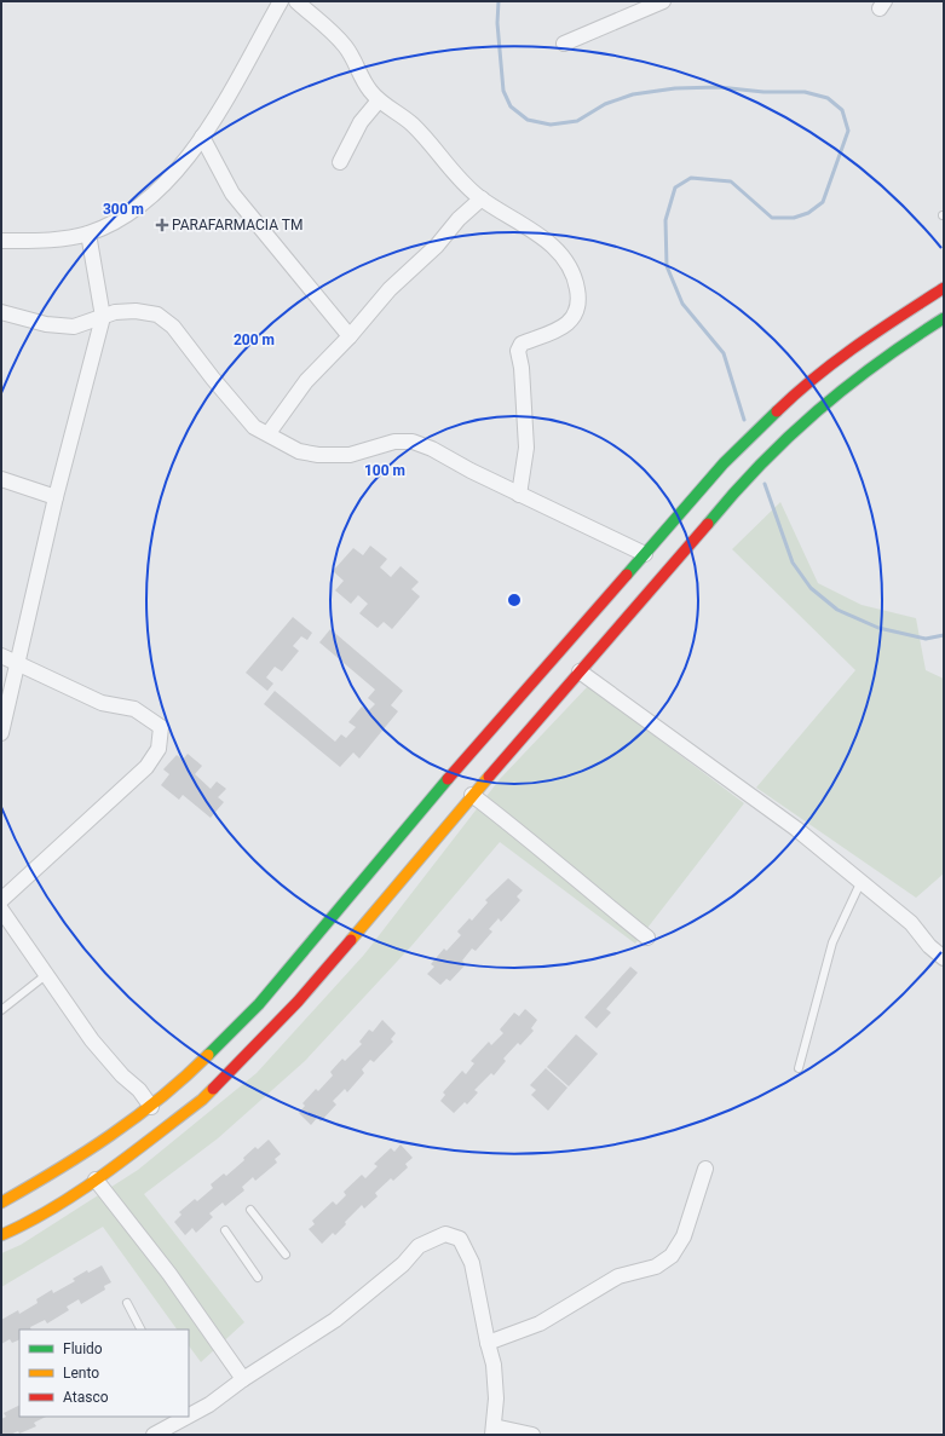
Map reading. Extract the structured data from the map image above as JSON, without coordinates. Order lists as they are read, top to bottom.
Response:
{
  "places": {
    "health": ["PARAFARMACIA TM"]
  },
  "legend": ["Fluido", "Lento", "Atasco"],
  "rings": ["300 m", "200 m", "100 m"]
}
